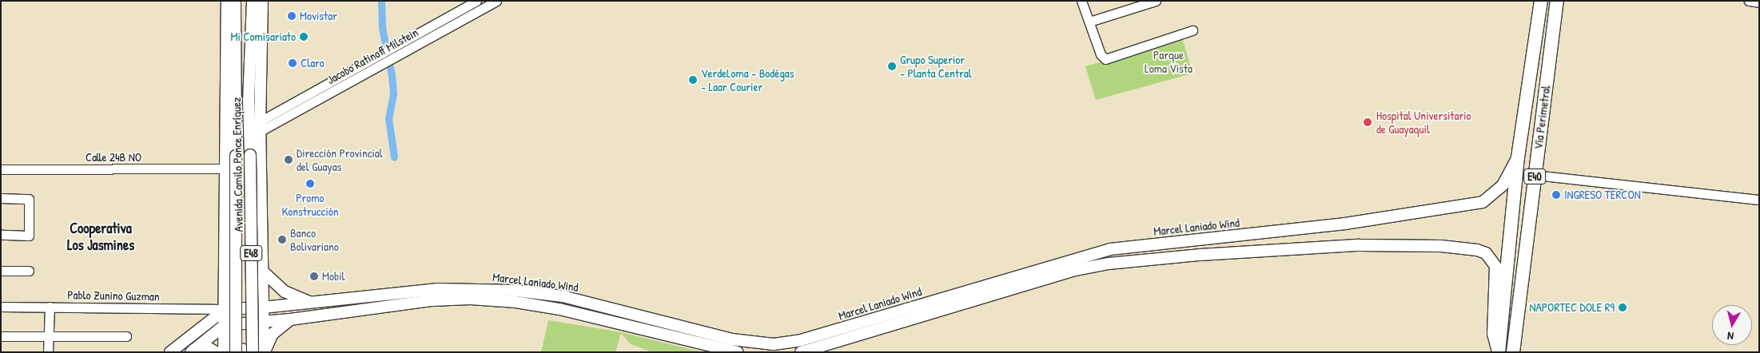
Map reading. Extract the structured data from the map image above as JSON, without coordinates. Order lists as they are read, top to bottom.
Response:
{
  "streets": {
    "highway": ["Vía Perimetral", "E40"],
    "main road": ["Avenida Camilo Ponce Enríquez", "Marcel Laniado Wind", "E48"],
    "street": ["Jacobo Ratinoff Milstein", "Calle 24B NO", "Pablo Zunino Guzman"]
  },
  "crossings": [
    ["Jacobo Ratinoff Milstein", "Avenida Camilo Ponce Enríquez"],
    ["Vía Perimetral", "Marcel Laniado Wind"],
    ["Calle 24B NO", "Avenida Camilo Ponce Enríquez"],
    ["Avenida Camilo Ponce Enríquez", "Marcel Laniado Wind"],
    ["Avenida Camilo Ponce Enríquez", "Pablo Zunino Guzman"],
    ["Marcel Laniado Wind", "Pablo Zunino Guzman"]
  ],
  "districts": ["Cooperativa Los Jasmines"],
  "parks": ["Parque Loma Vista"],
  "places": [
    "Movistar",
    "Mi Comisariato",
    "Claro",
    "Grupo Superior - Planta Central",
    "VerdeLoma - Bodégas - Laar Courier",
    "Hospital Universitario de Guayaquil",
    "Dirección Provincial del Guayas",
    "Promo Konstrucción",
    "INGRESO TERCON",
    "Banco Bolivariano",
    "Mobil",
    "NAPORTEC DOLE R9"
  ],
  "north": "bottom"
}
